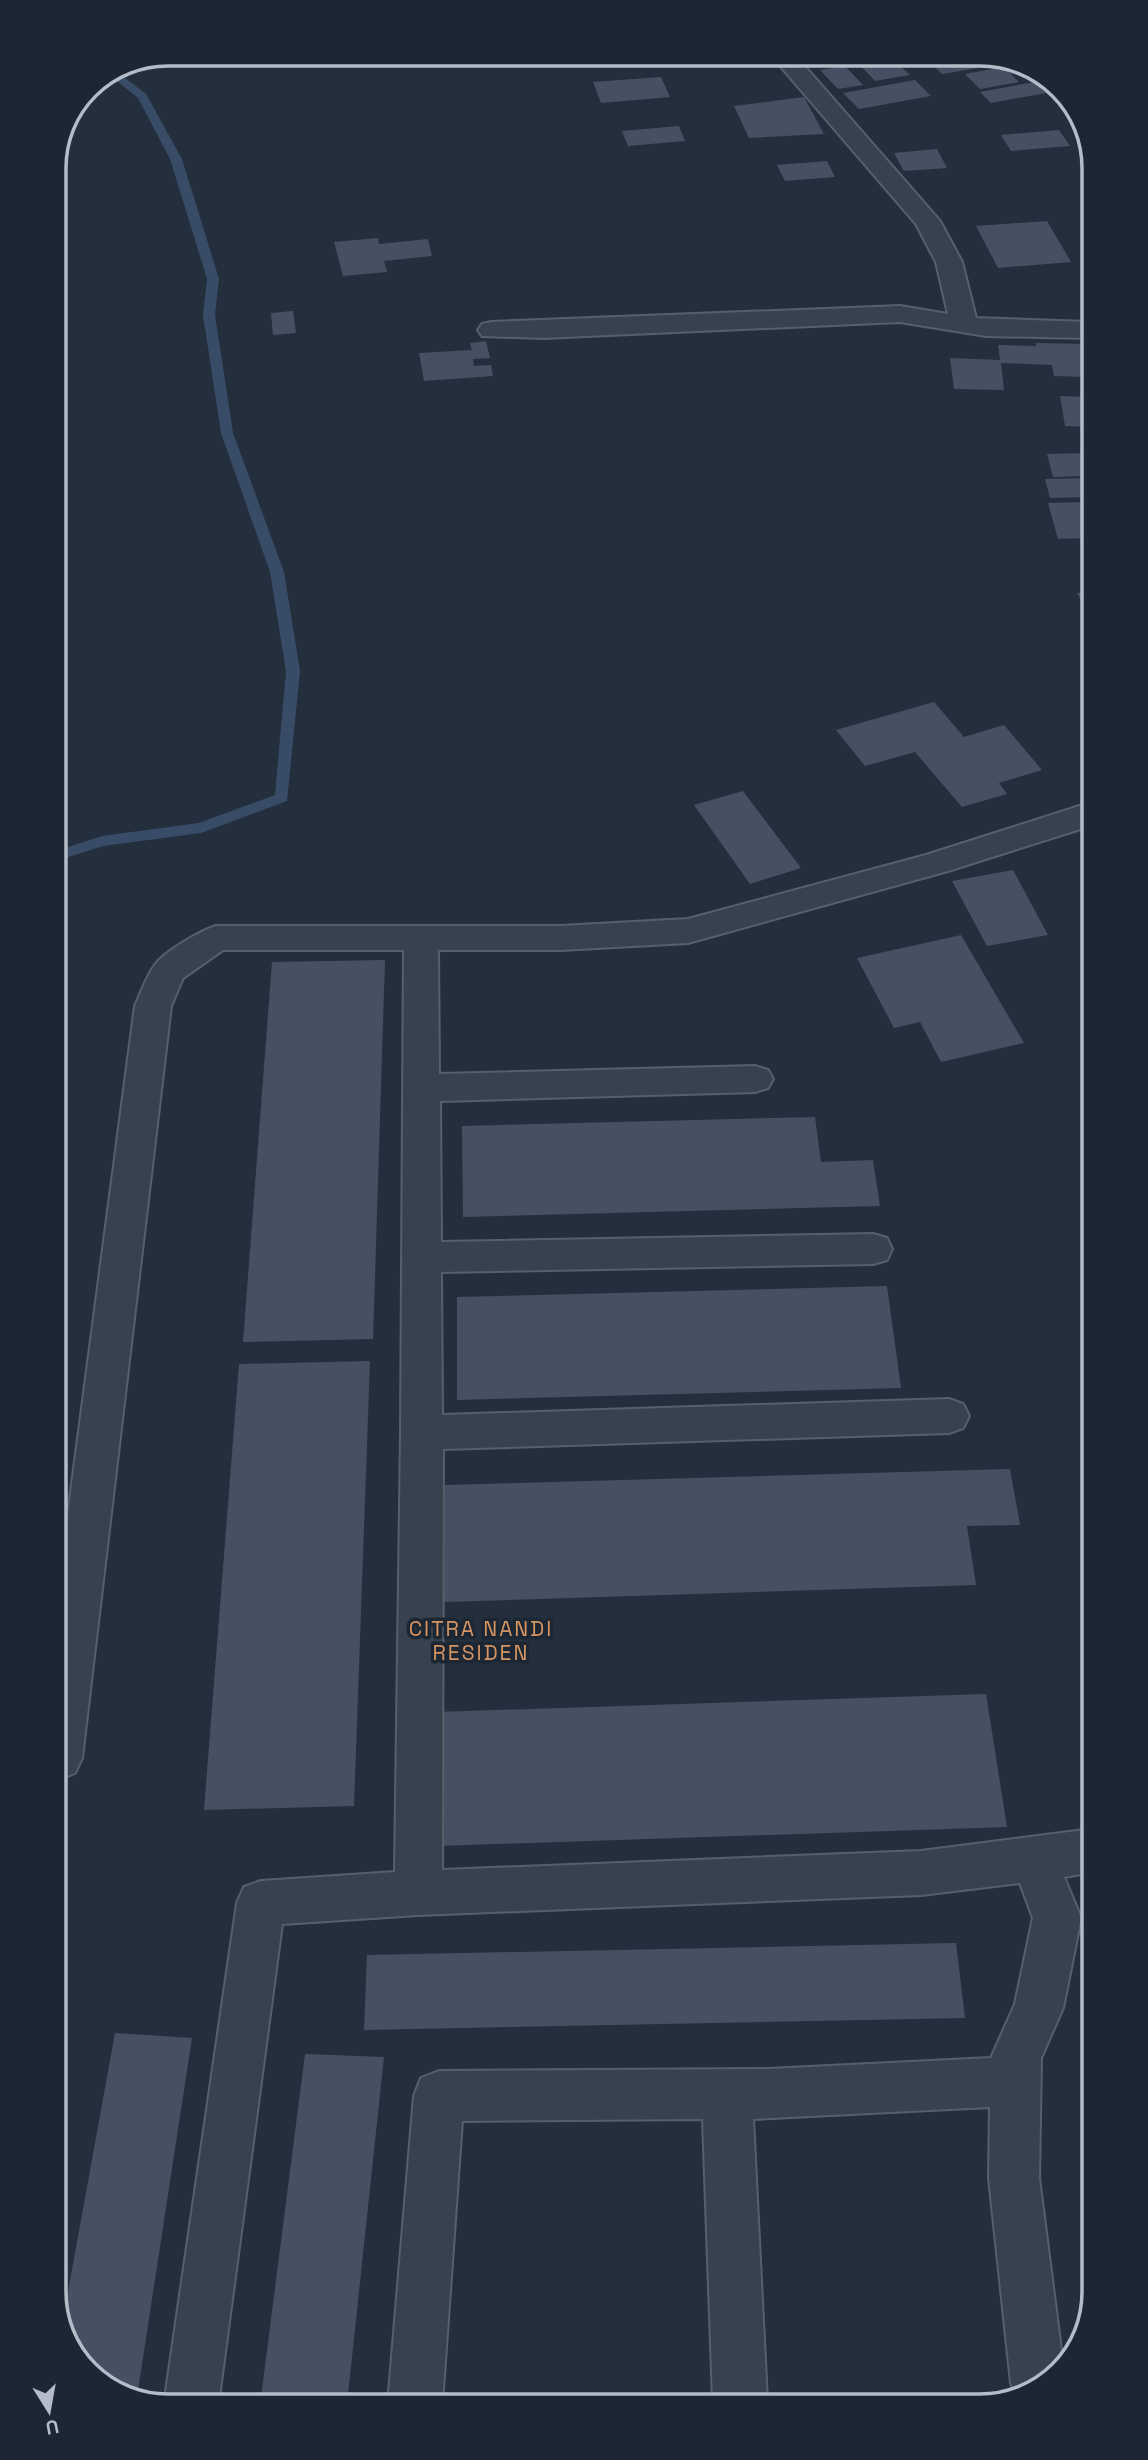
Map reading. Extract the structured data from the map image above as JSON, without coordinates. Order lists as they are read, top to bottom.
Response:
{
  "districts": ["CITRA NANDI RESIDEN"],
  "north": "bottom"
}
